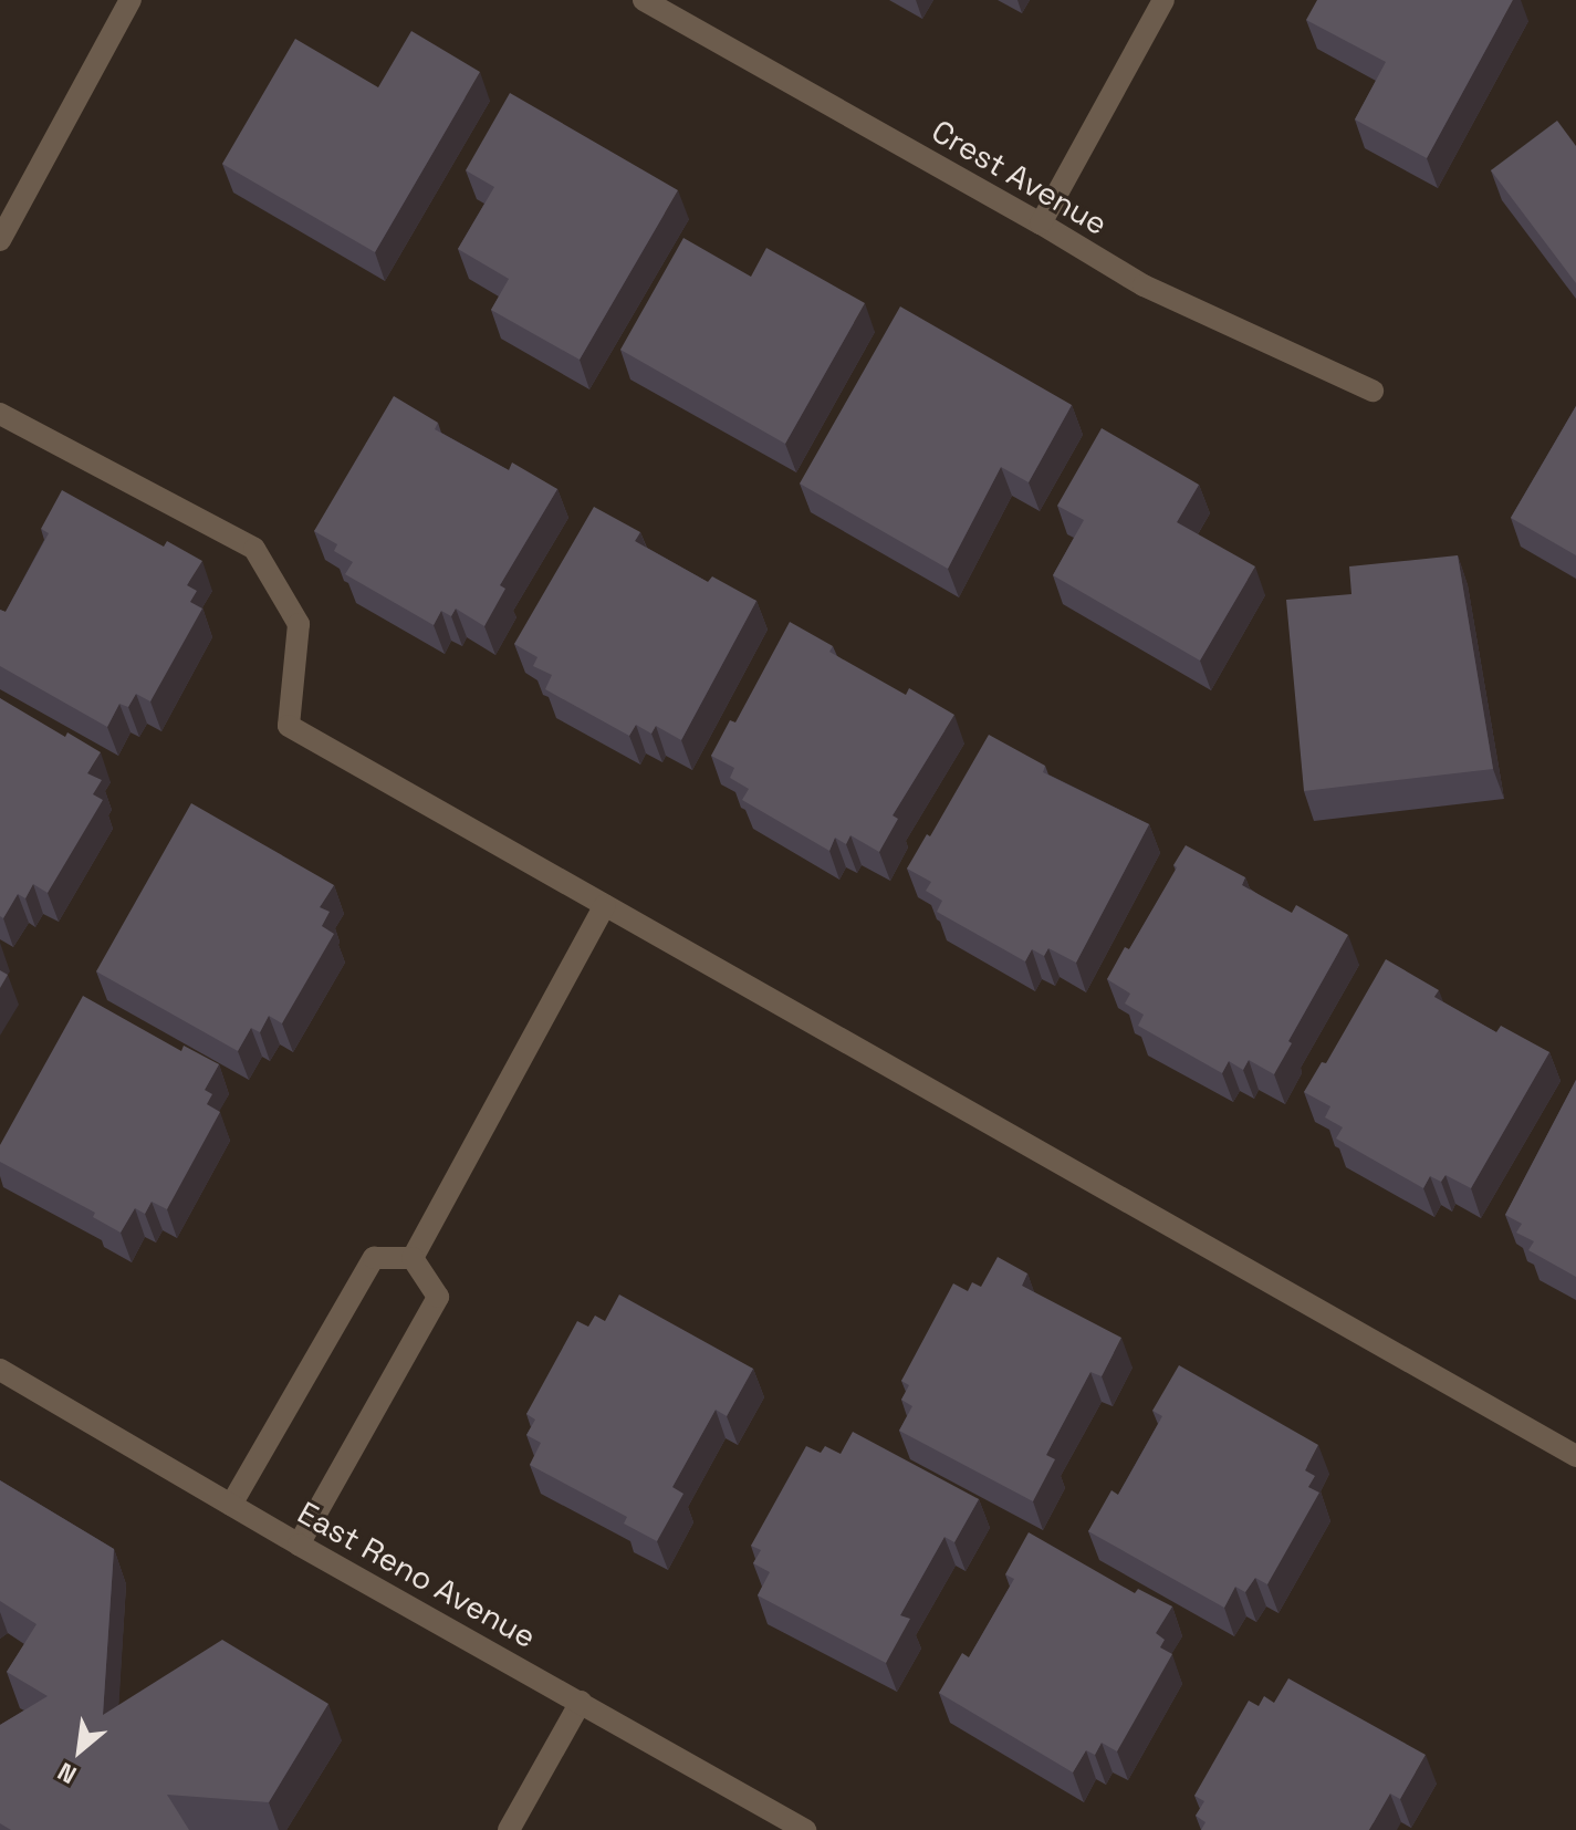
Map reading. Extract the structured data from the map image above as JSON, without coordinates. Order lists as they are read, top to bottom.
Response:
{
  "streets": {
    "street": ["Crest Avenue", "East Reno Avenue"]
  },
  "north": "bottom left"
}
